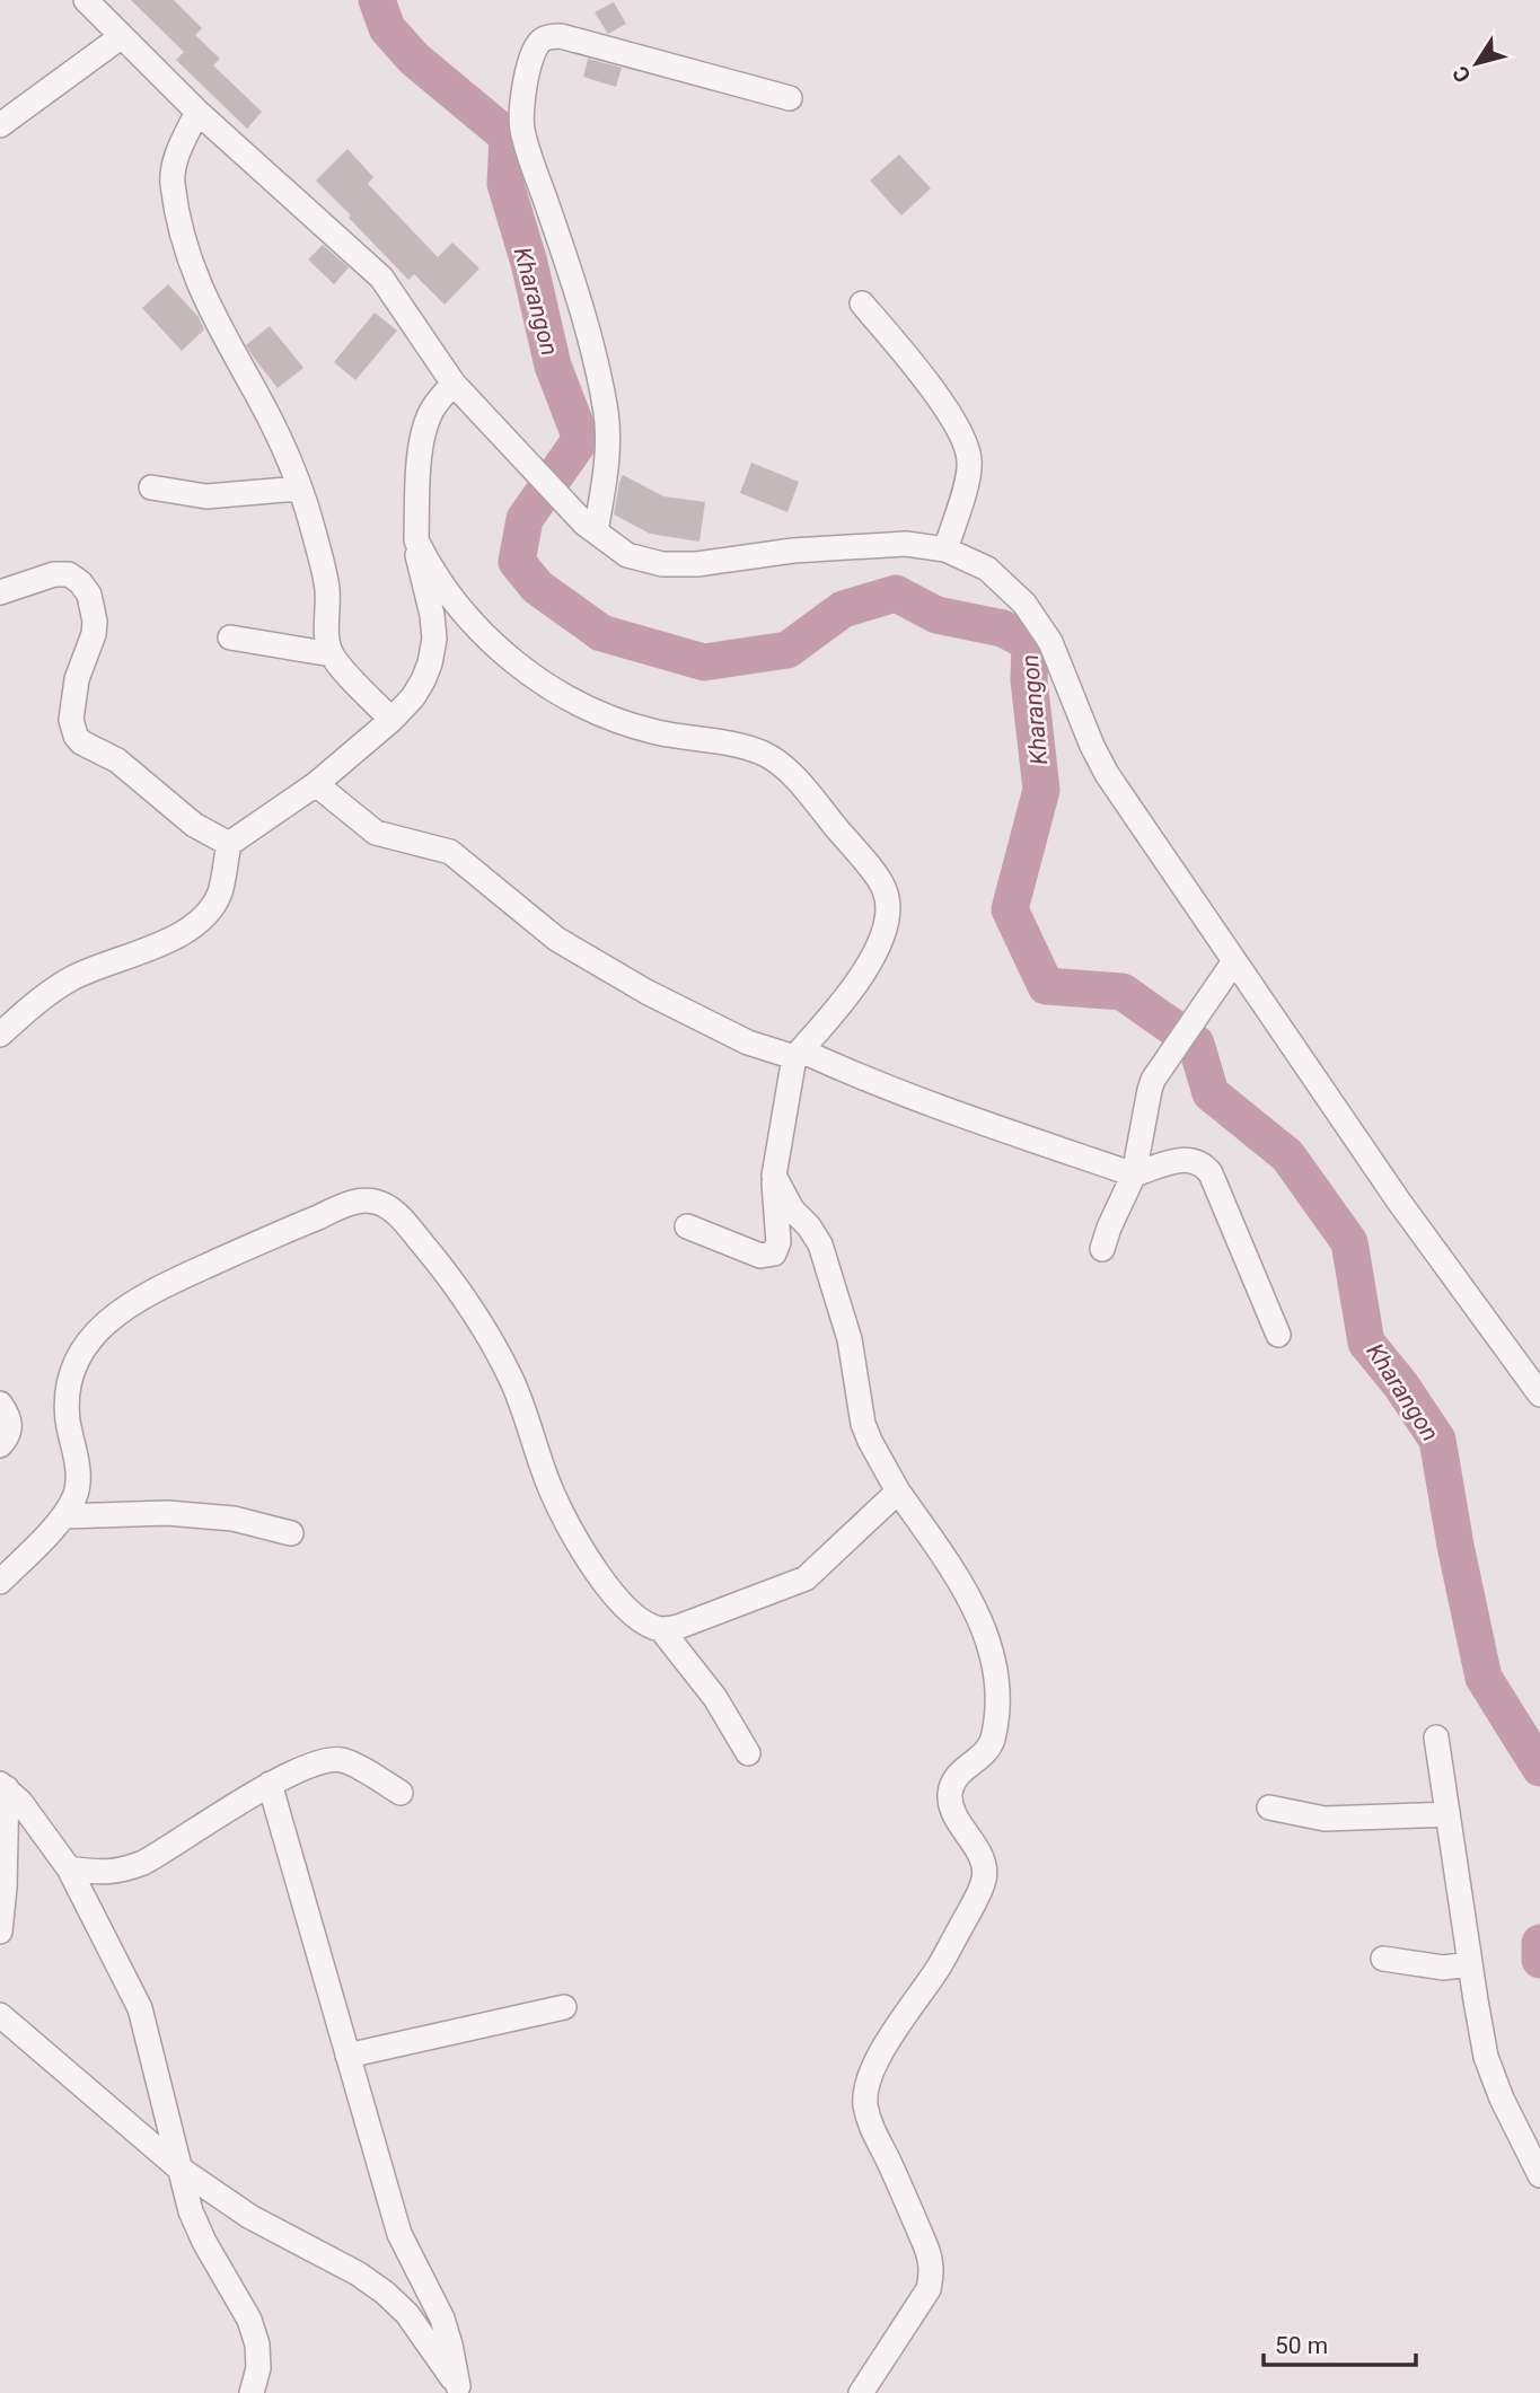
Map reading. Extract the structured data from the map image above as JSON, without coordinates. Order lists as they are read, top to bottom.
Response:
{
  "water": ["Kharangon"],
  "scale_bar": "50 m",
  "north": "bottom left"
}
